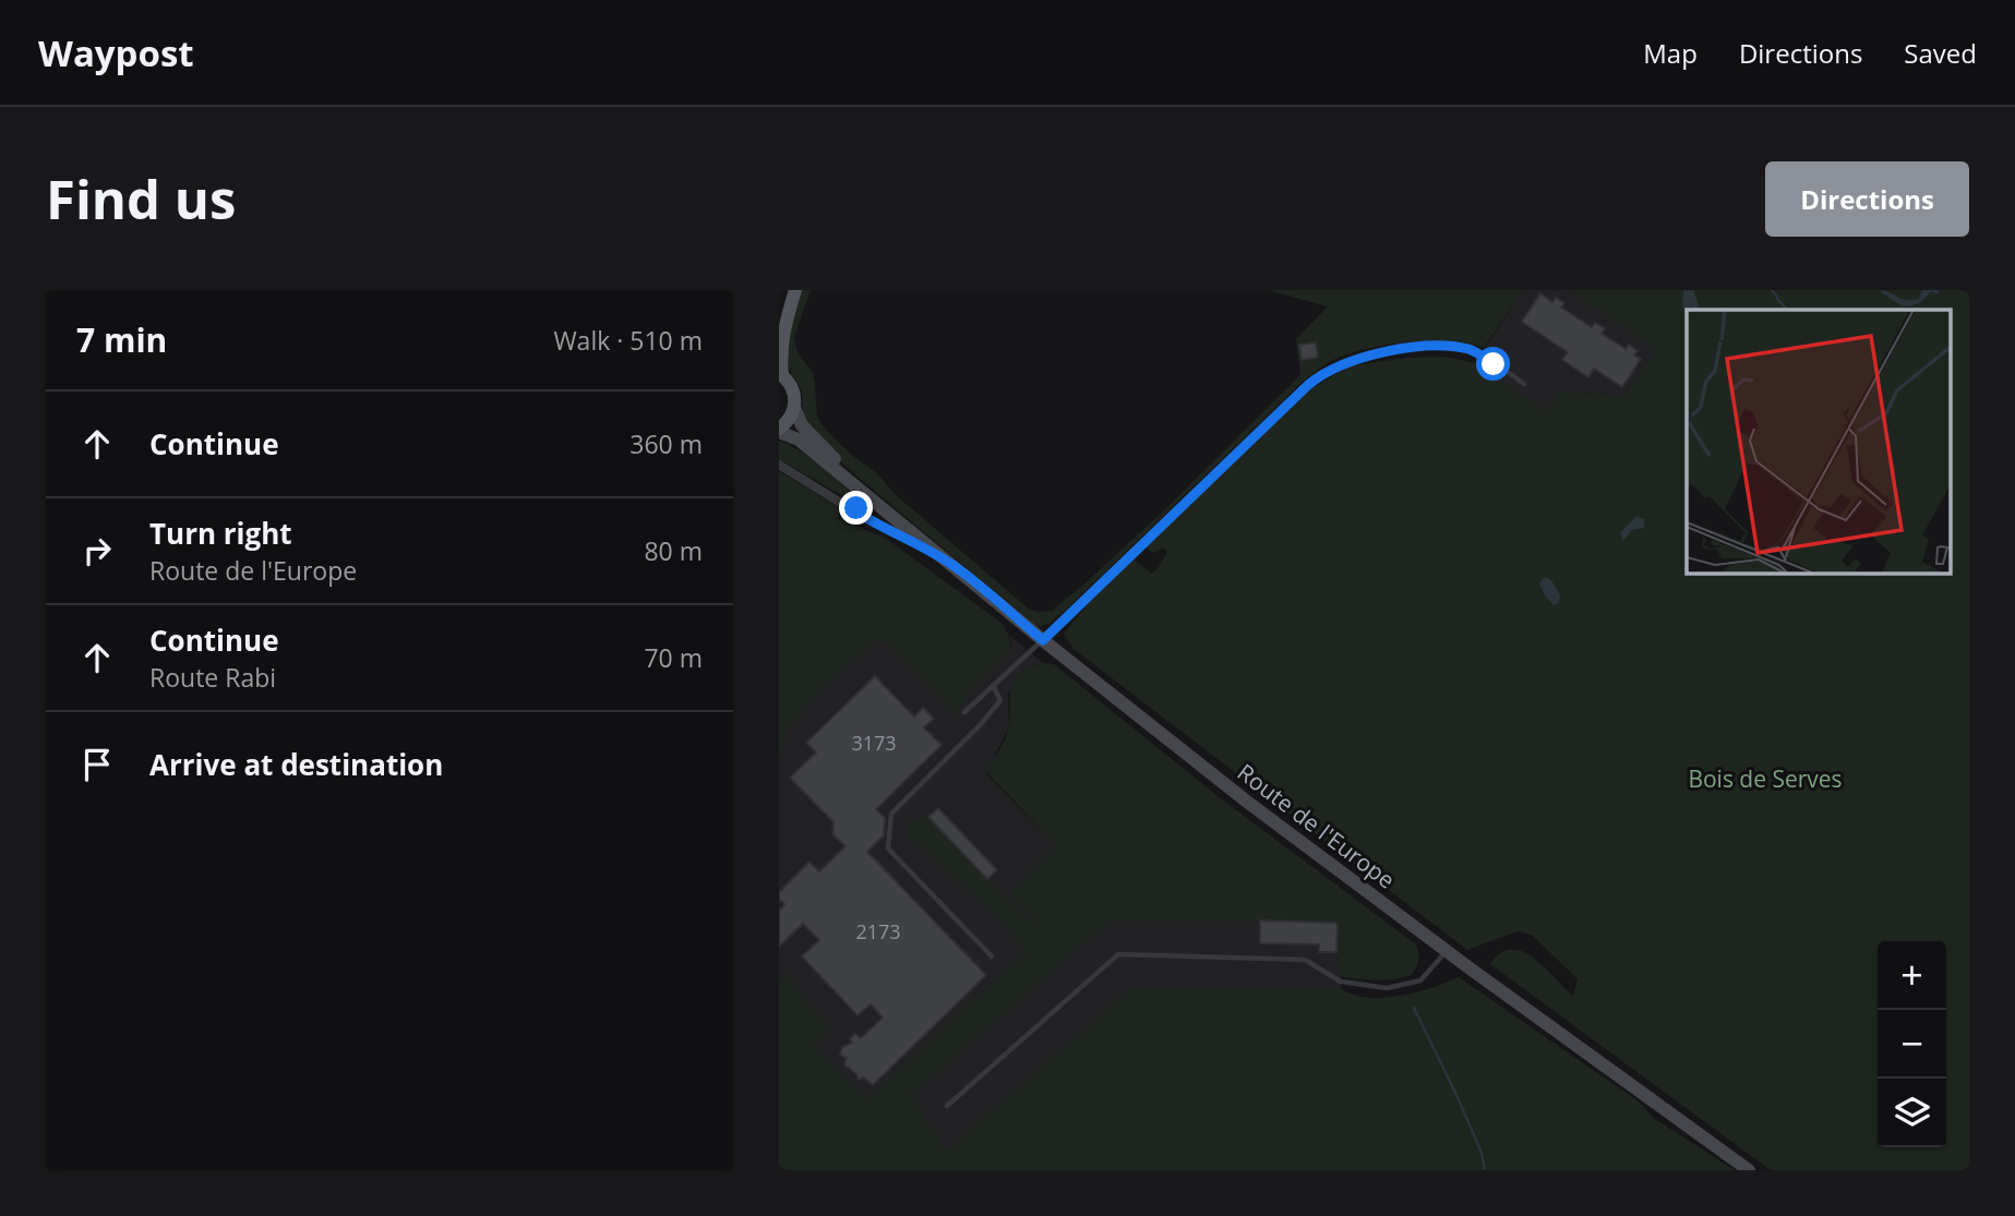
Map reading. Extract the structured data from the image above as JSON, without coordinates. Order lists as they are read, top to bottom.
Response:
{
  "streets": {
    "street": ["Route de l'Europe"]
  },
  "parks": ["Bois de Serves"],
  "house_numbers": ["3173", "2173"],
  "page": {
    "header": "Waypost",
    "nav": ["Map", "Directions", "Saved"],
    "buttons": "Directions",
    "title": "Find us",
    "heading": ["7 min", "Walk · 510 m"],
    "list": [
      ["Continue", "360 m"],
      ["Turn right", "Route de l'Europe", "80 m"],
      ["Continue", "Route Rabi", "70 m"],
      "Arrive at destination"
    ],
    "map_buttons": ["+", "−"]
  }
}
